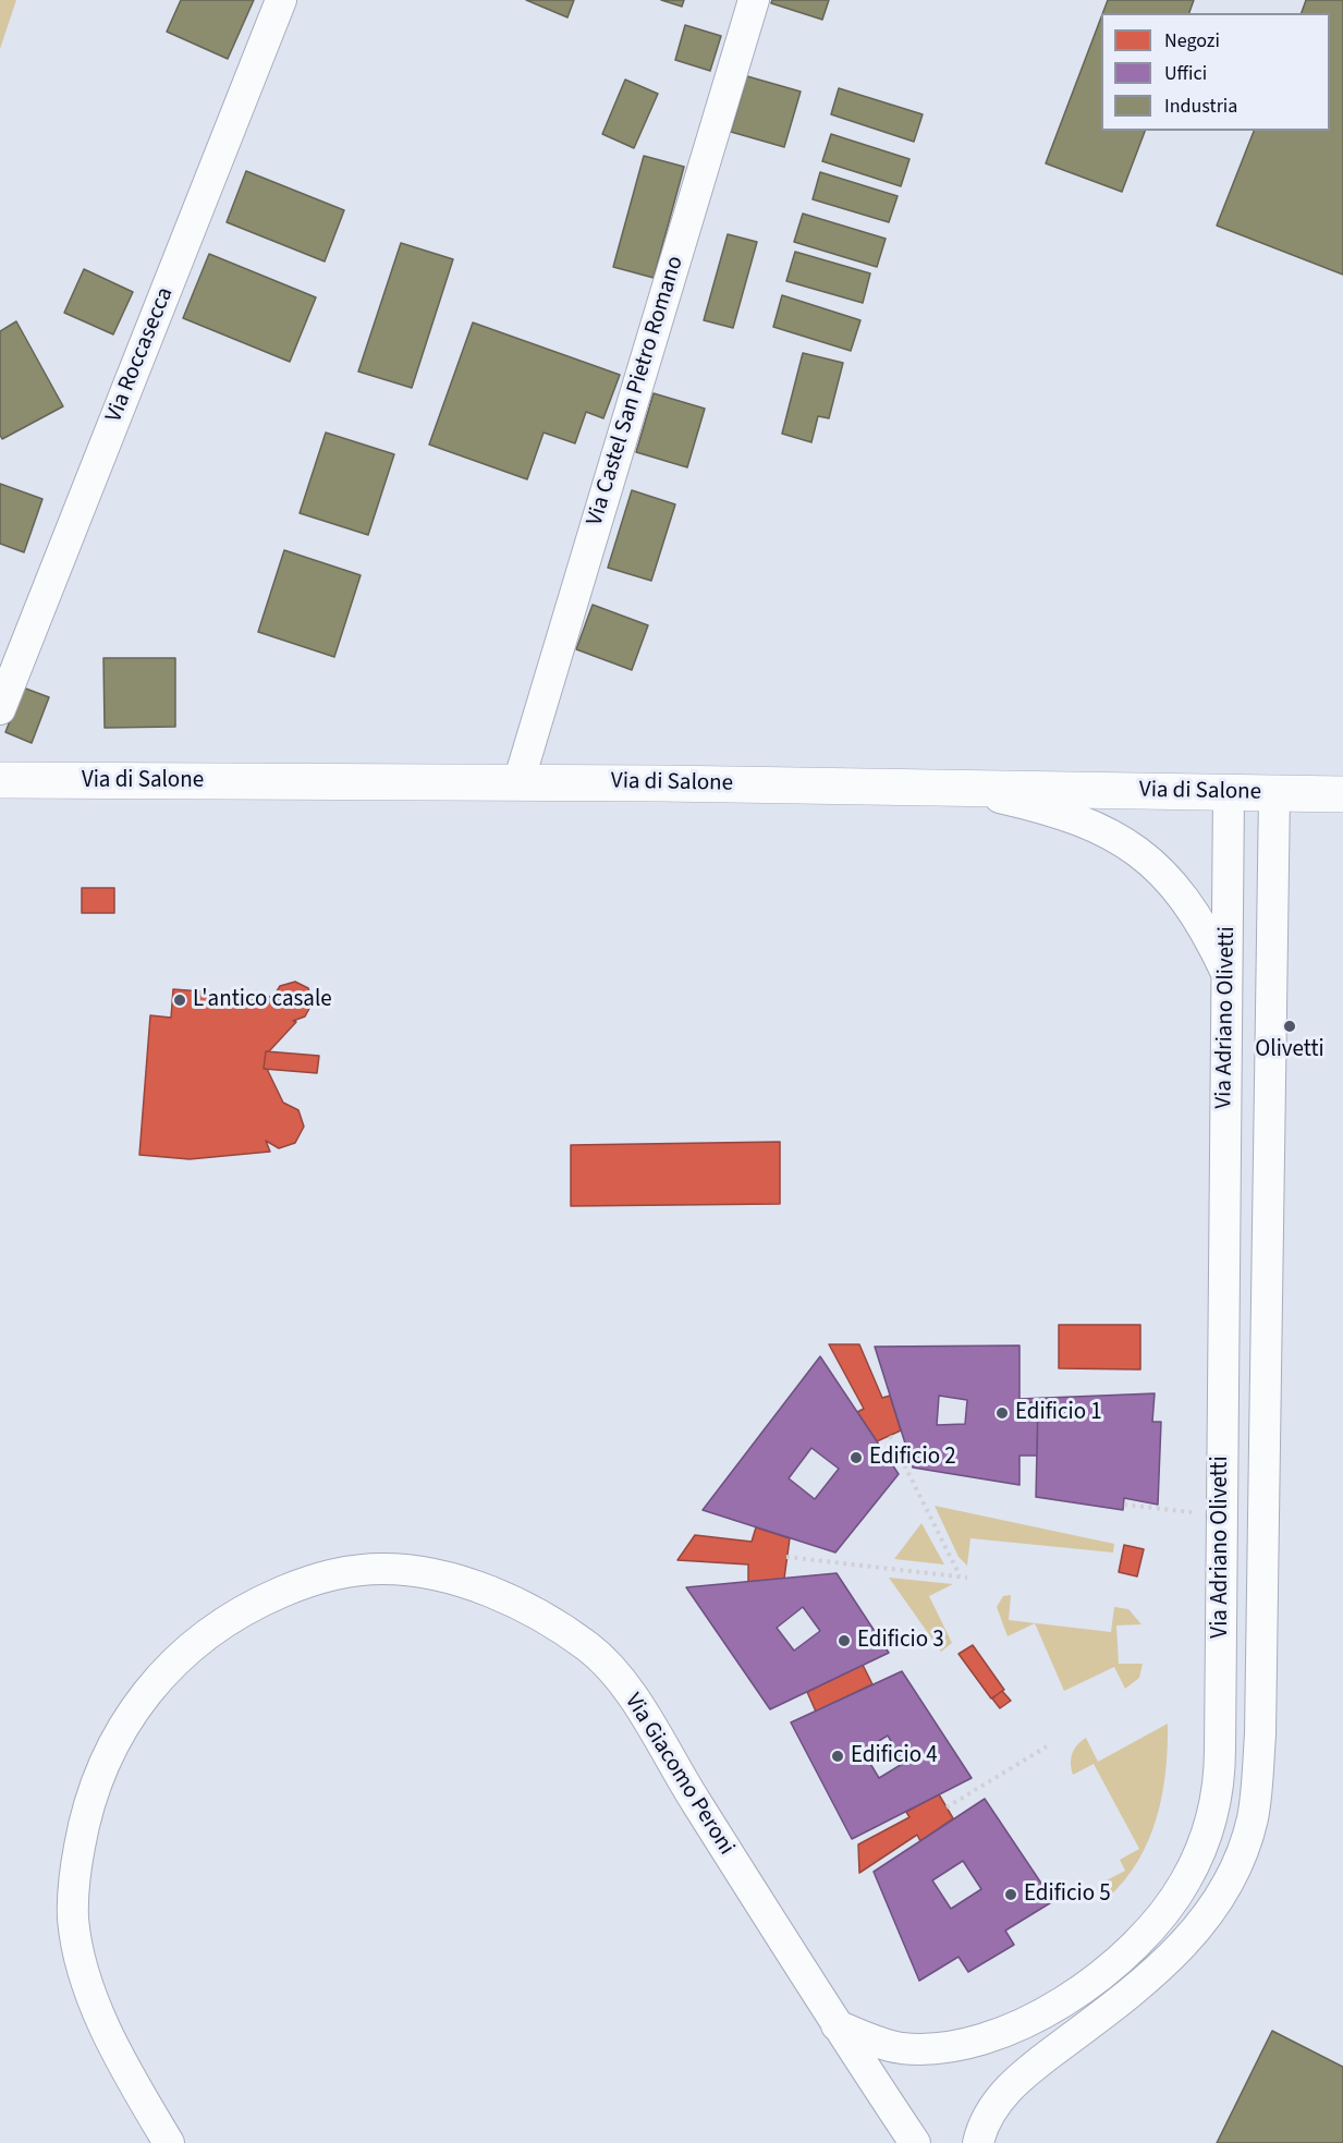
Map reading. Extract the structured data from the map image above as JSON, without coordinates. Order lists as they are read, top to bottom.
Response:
{
  "streets": {
    "street": [
      "Via Roccasecca",
      "Via Castel San Pietro Romano",
      "Via di Salone",
      "Via Adriano Olivetti",
      "Via Giacomo Peroni"
    ]
  },
  "crossings": [
    ["Via Castel San Pietro Romano", "Via di Salone"],
    ["Via di Salone", "Via Adriano Olivetti"],
    ["Via Adriano Olivetti", "Via Giacomo Peroni"]
  ],
  "places": [
    "L'antico casale",
    "Olivetti",
    "Edificio 1",
    "Edificio 2",
    "Edificio 3",
    "Edificio 4",
    "Edificio 5"
  ],
  "legend": ["Negozi", "Uffici", "Industria"]
}
